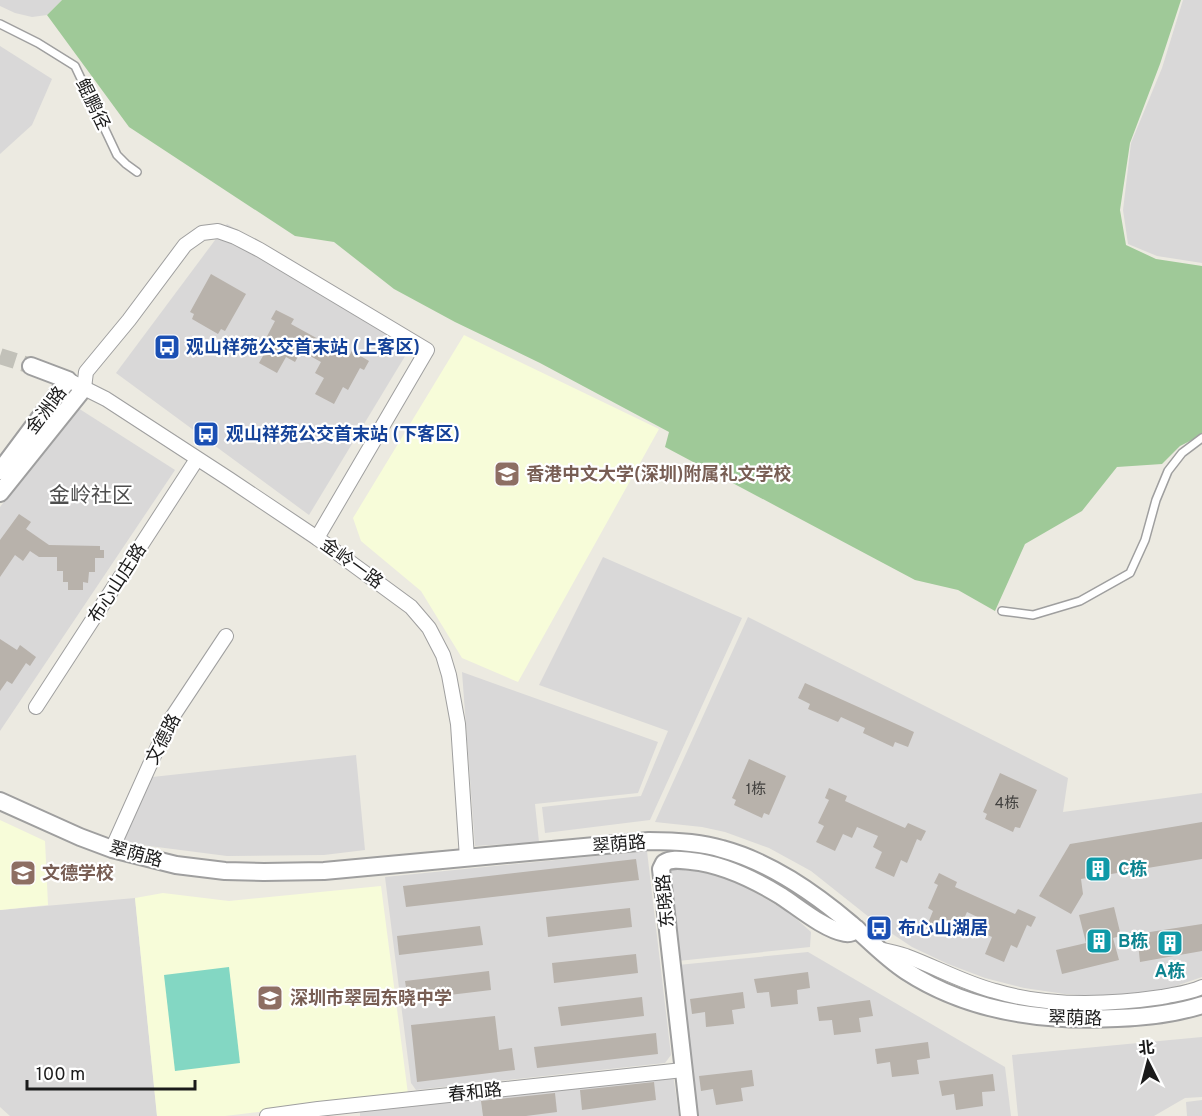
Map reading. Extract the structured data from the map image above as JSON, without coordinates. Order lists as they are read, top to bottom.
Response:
{
  "streets": {
    "street": [
      "金洲路",
      "金岭一路",
      "布心山庄路",
      "文德路",
      "翠荫路",
      "东晓路",
      "春和路"
    ],
    "lane": ["鲲鹏径"]
  },
  "crossings": [
    ["金洲路", "金岭一路"],
    ["金岭一路", "布心山庄路"],
    ["金岭一路", "翠荫路"],
    ["文德路", "翠荫路"],
    ["翠荫路", "东晓路"],
    ["东晓路", "春和路"]
  ],
  "districts": ["金岭社区"],
  "places": {
    "bus stop": ["观山祥苑公交首末站 (上客区)", "观山祥苑公交首末站 (下客区)", "布心山湖居"],
    "school or university": ["香港中文大学(深圳)附属礼文学校", "文德学校", "深圳市翠园东晓中学"],
    "building": ["C栋", "B栋", "A栋"]
  },
  "house_numbers": ["1栋", "4栋"],
  "scale_bar": "100 m",
  "north": "top"
}
